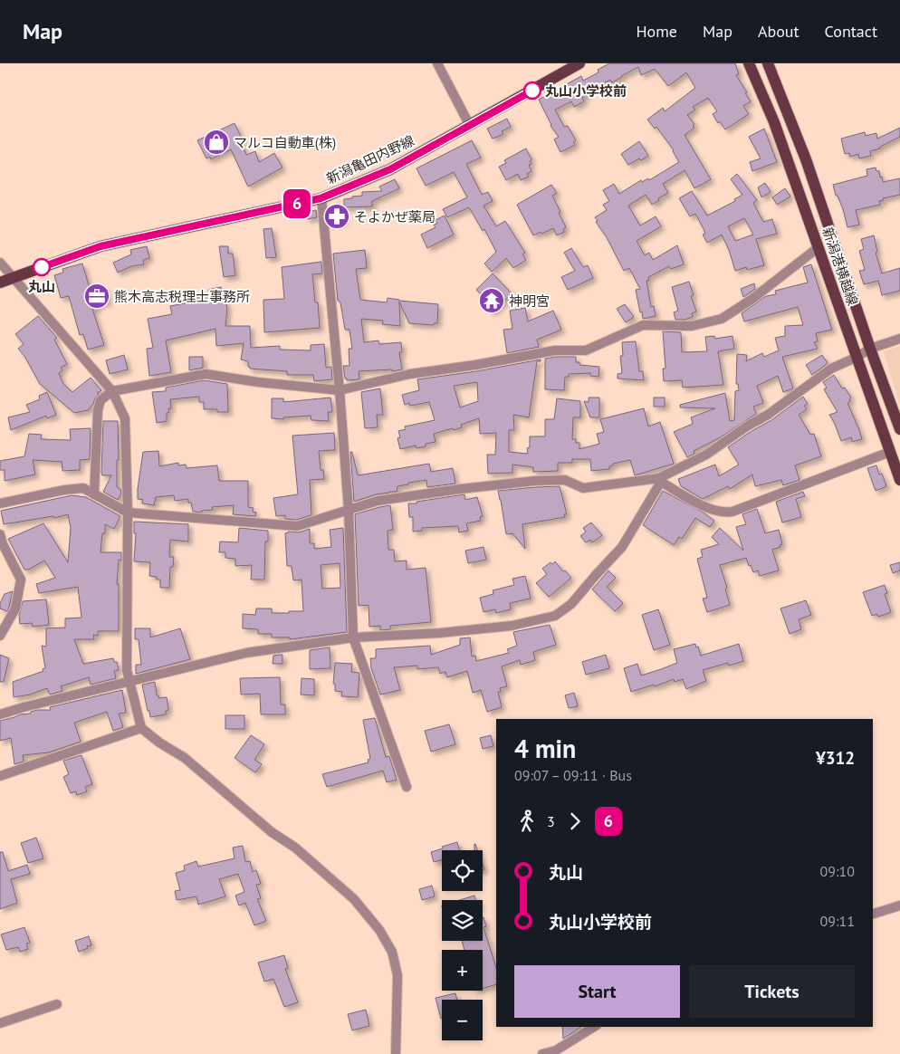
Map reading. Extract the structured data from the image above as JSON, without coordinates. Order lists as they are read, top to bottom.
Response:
{
  "streets": {
    "main road": ["新潟亀田内野線", "新潟港横越線"]
  },
  "places": {
    "other": ["丸山小学校前", "丸山"],
    "shop": ["マルコ自動車(株)"],
    "pharmacy": ["そよかぜ薬局"],
    "office": ["熊木高志税理士事務所"],
    "temple": ["神明宮"]
  },
  "lines": ["bus line 6"],
  "page": {
    "header": "Map",
    "nav": [
      "Home",
      "Map",
      "About",
      "Contact"
    ],
    "on_map": "6",
    "heading": ["4 min", "09:07 – 09:11 · Bus", "¥312"],
    "legs": ["3", "6"],
    "list": [
      {
        "name": "丸山",
        "value": "09:10"
      },
      {
        "name": "丸山小学校前",
        "value": "09:11"
      }
    ],
    "map_buttons": ["+", "−"],
    "buttons": ["Start", "Tickets"]
  }
}
